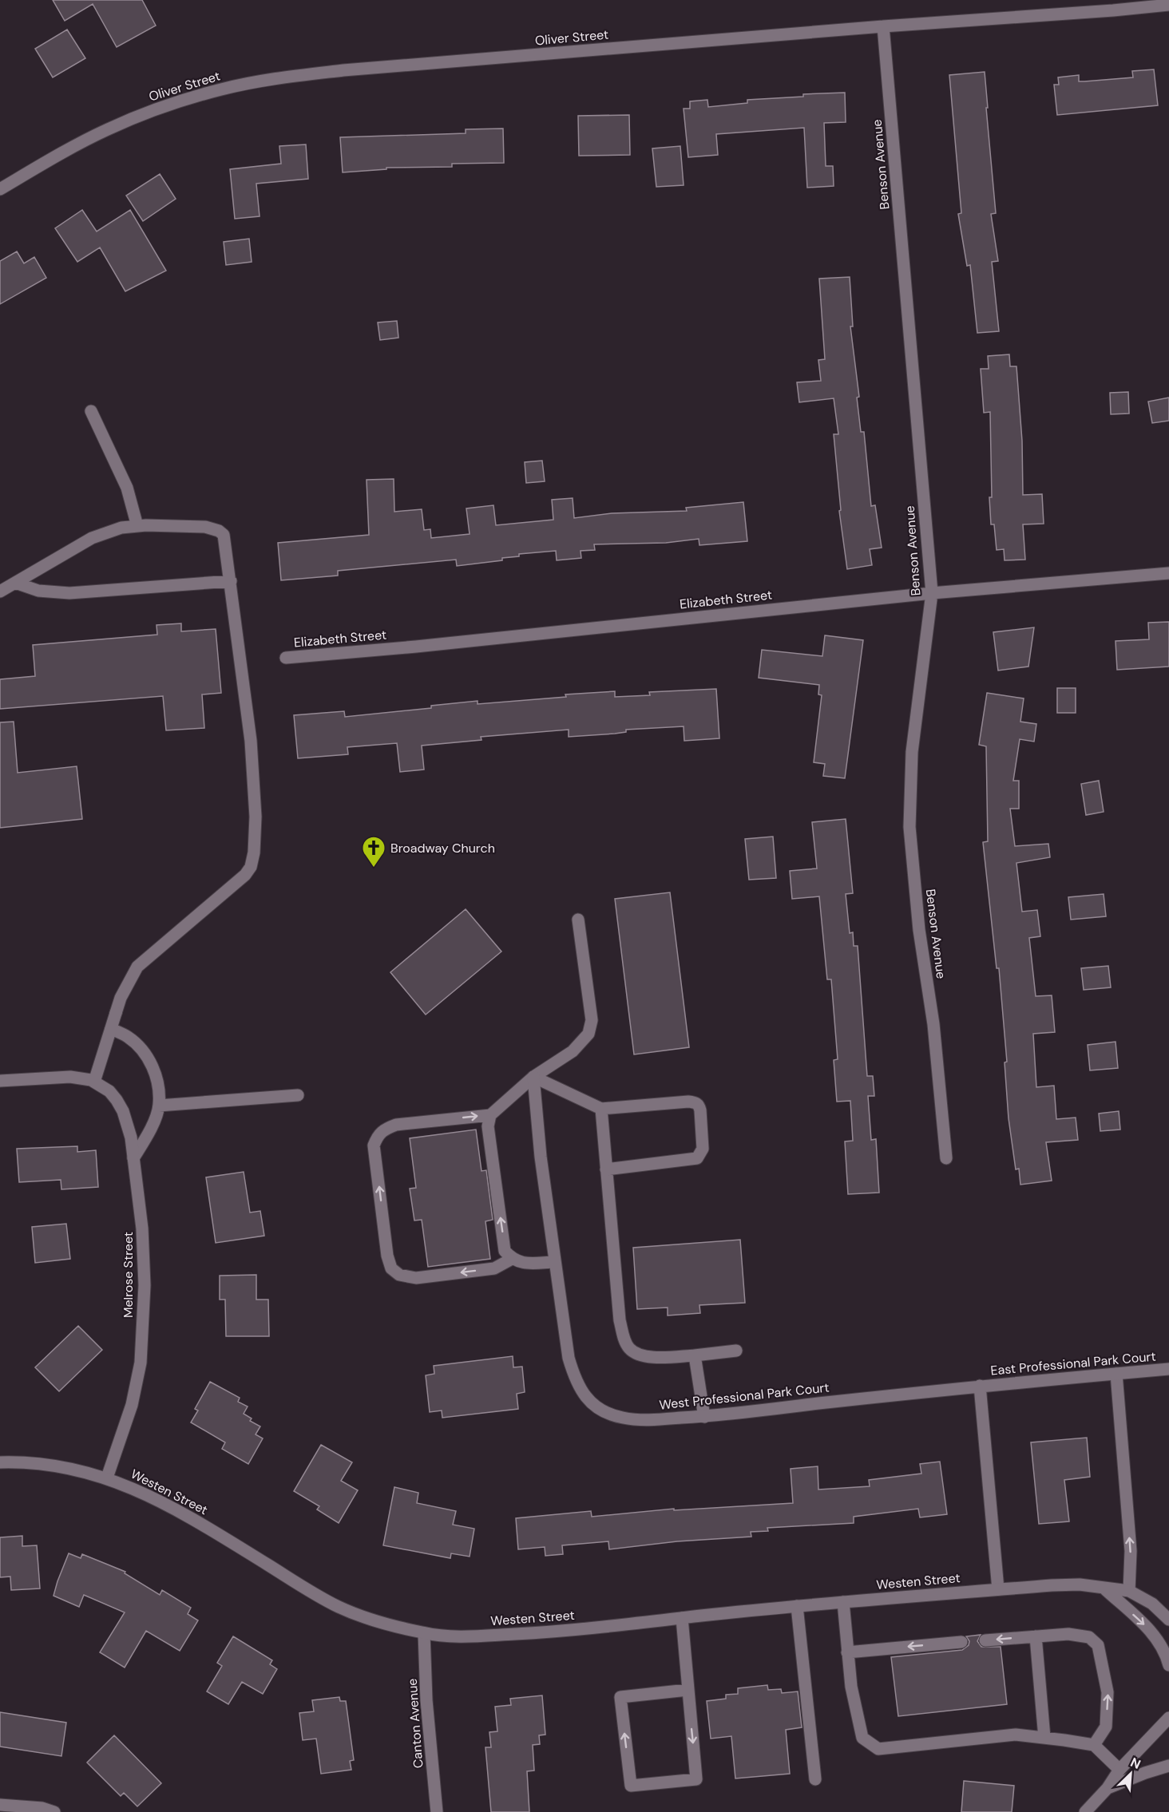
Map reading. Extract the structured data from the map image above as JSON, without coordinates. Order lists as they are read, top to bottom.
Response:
{
  "streets": {
    "street": [
      "Oliver Street",
      "Benson Avenue",
      "Elizabeth Street",
      "Melrose Street",
      "East Professional Park Court",
      "West Professional Park Court",
      "Westen Street",
      "Canton Avenue"
    ]
  },
  "crossings": [
    ["Oliver Street", "Benson Avenue"],
    ["Benson Avenue", "Elizabeth Street"],
    ["Melrose Street", "Westen Street"],
    ["East Professional Park Court", "West Professional Park Court"],
    ["Westen Street", "Canton Avenue"]
  ],
  "places": {
    "church": ["Broadway Church"]
  },
  "north": "top right"
}
